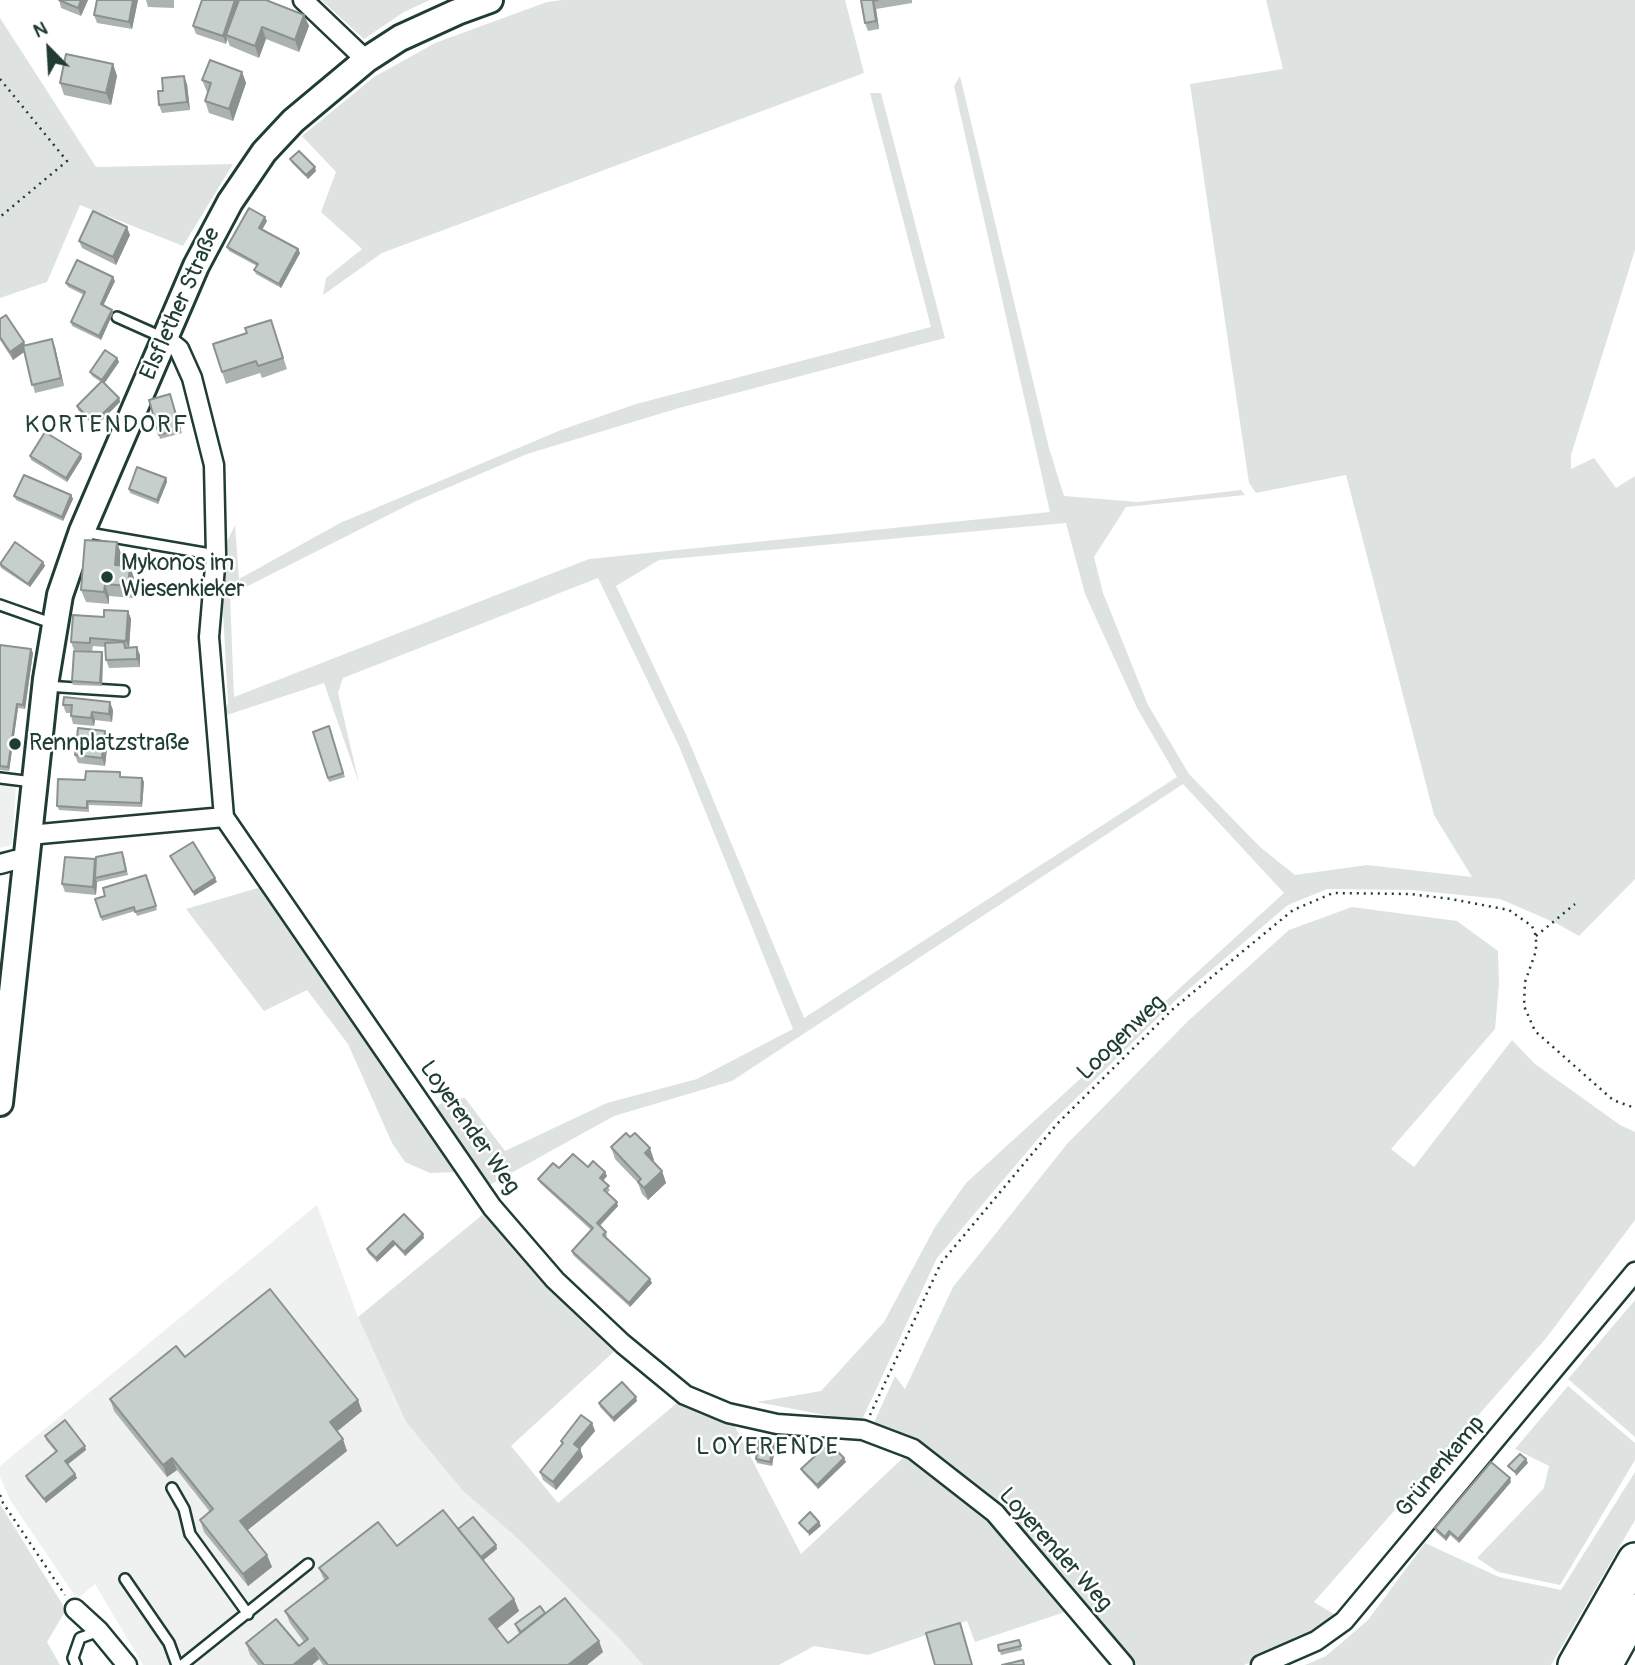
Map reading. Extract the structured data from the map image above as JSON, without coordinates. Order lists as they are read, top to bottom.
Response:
{
  "streets": {
    "main road": ["Elsflether Straße"],
    "street": ["Loyerender Weg", "Grünenkamp"],
    "path": ["Loogenweg"]
  },
  "crossings": [
    ["Elsflether Straße", "Loyerender Weg"],
    ["Loogenweg", "Loyerender Weg"]
  ],
  "districts": ["KORTENDORF", "LOYERENDE"],
  "places": ["Mykonos im Wiesenkieker", "Rennplatzstraße"],
  "north": "top left"
}
